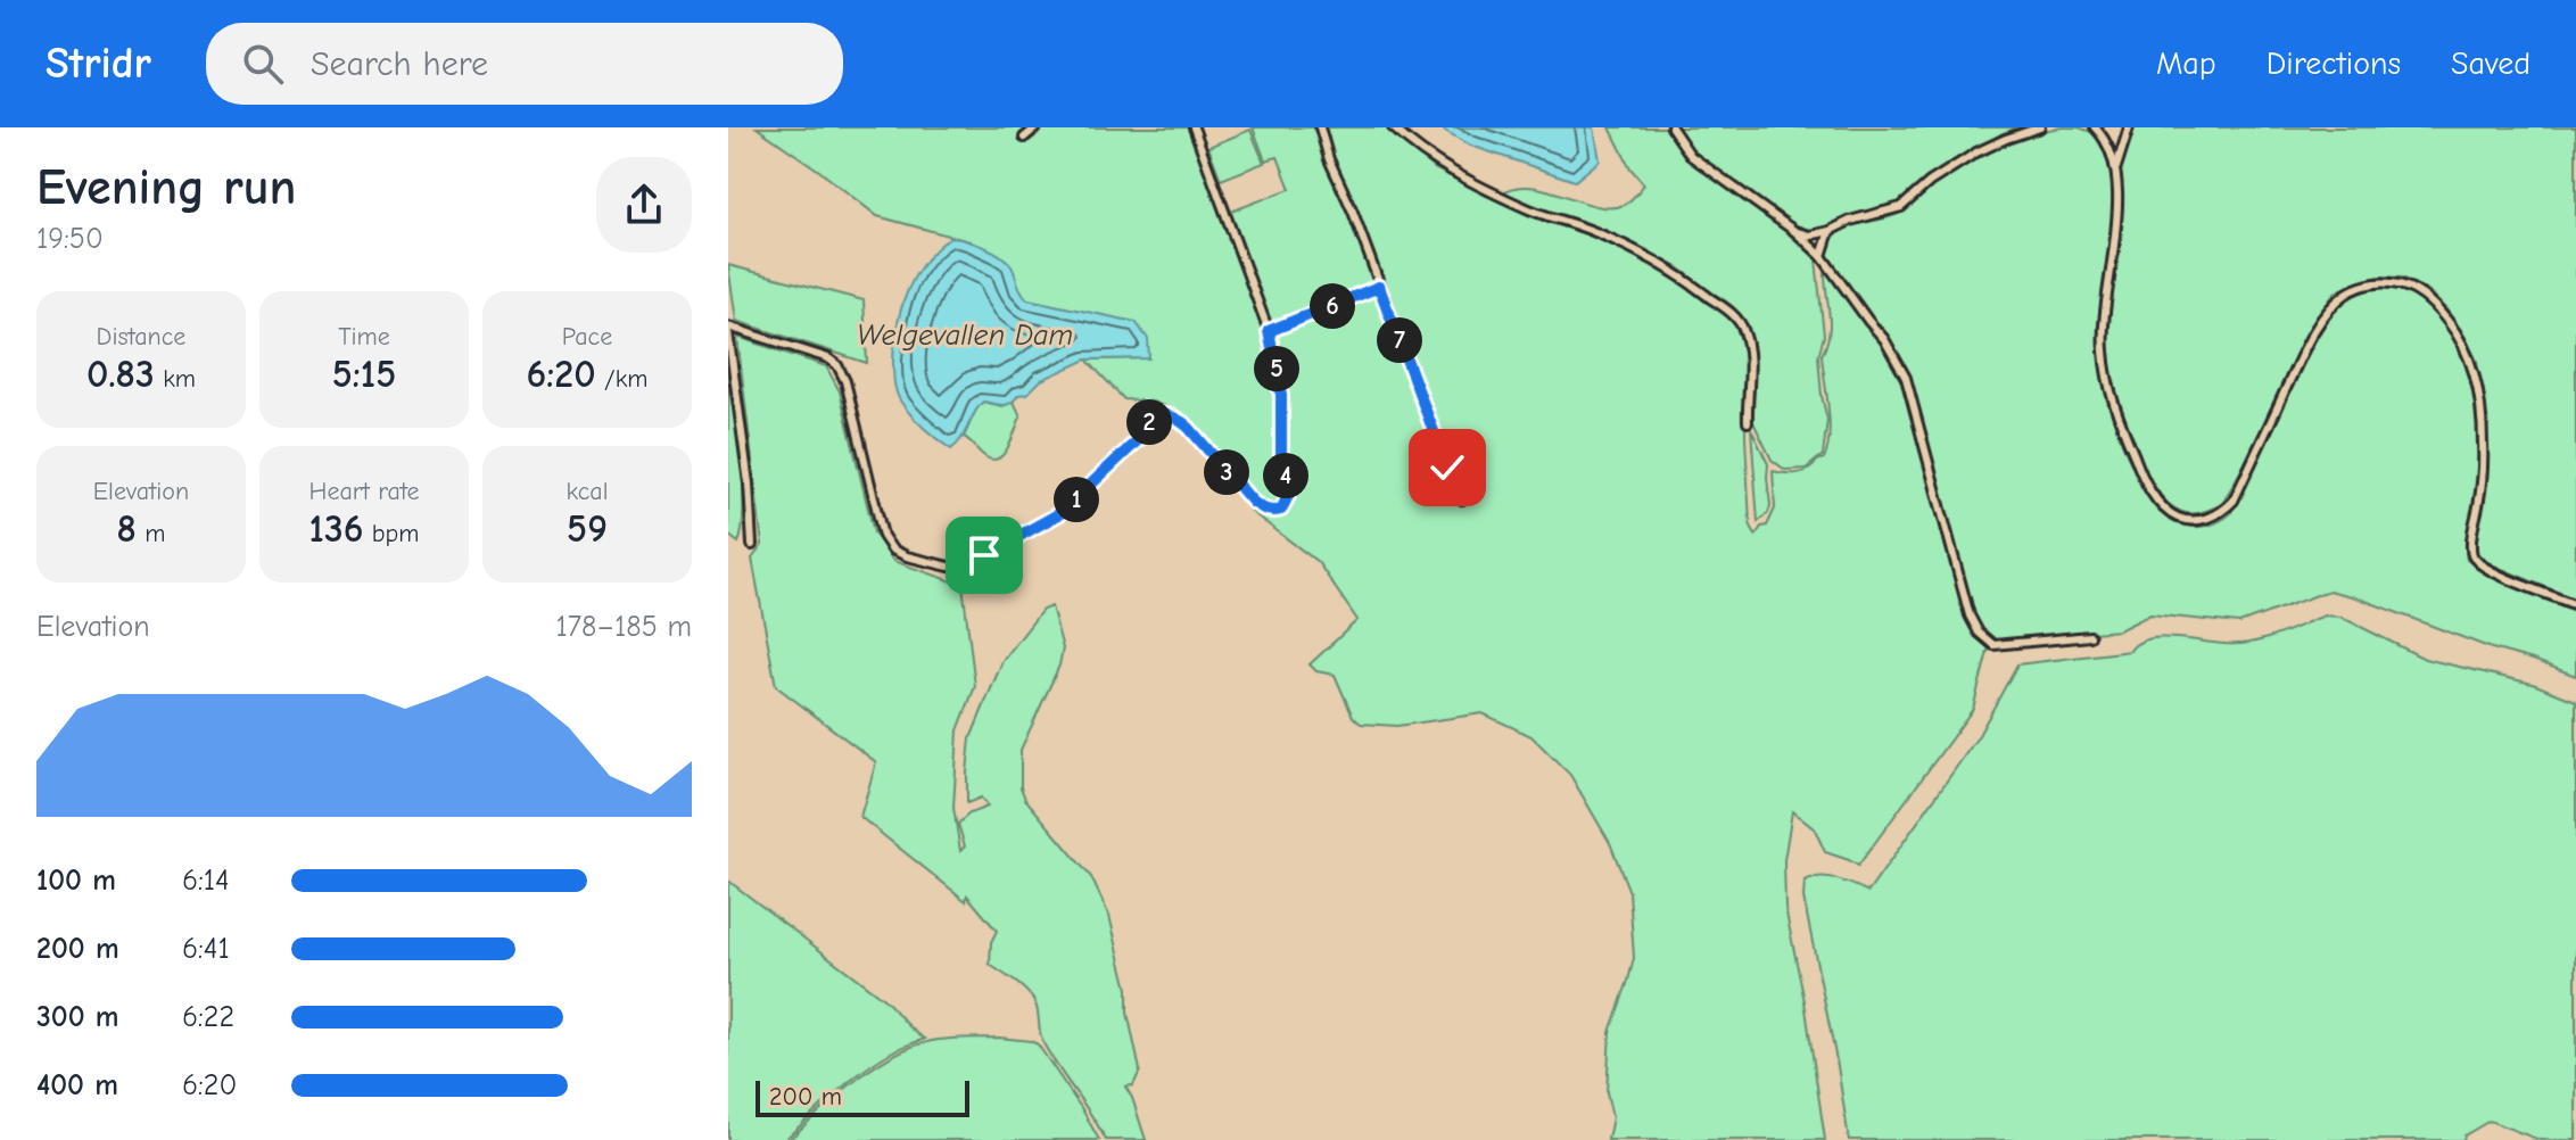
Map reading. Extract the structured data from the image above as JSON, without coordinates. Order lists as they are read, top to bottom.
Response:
{
  "water": ["Welgevallen Dam"],
  "scale_bar": "200 m",
  "page": {
    "header": "Stridr",
    "search": "Search here",
    "nav": ["Map", "Directions", "Saved"],
    "heading": ["Evening run", "19:50"],
    "stats": [
      ["Distance", "0.83 km"],
      ["Time", "5:15"],
      ["Pace", "6:20 /km"],
      ["Elevation", "8 m"],
      ["Heart rate", "136 bpm"],
      ["kcal", "59"]
    ],
    "pins": [
      "6",
      "7",
      "5",
      "2",
      "3",
      "4",
      "1"
    ],
    "chart": ["Elevation", "178–185 m"],
    "list": [
      {
        "name": "100 m",
        "note": "6:14"
      },
      {
        "name": "200 m",
        "note": "6:41"
      },
      {
        "name": "300 m",
        "note": "6:22"
      },
      {
        "name": "400 m",
        "note": "6:20"
      }
    ],
    "scale": "200 m"
  }
}
